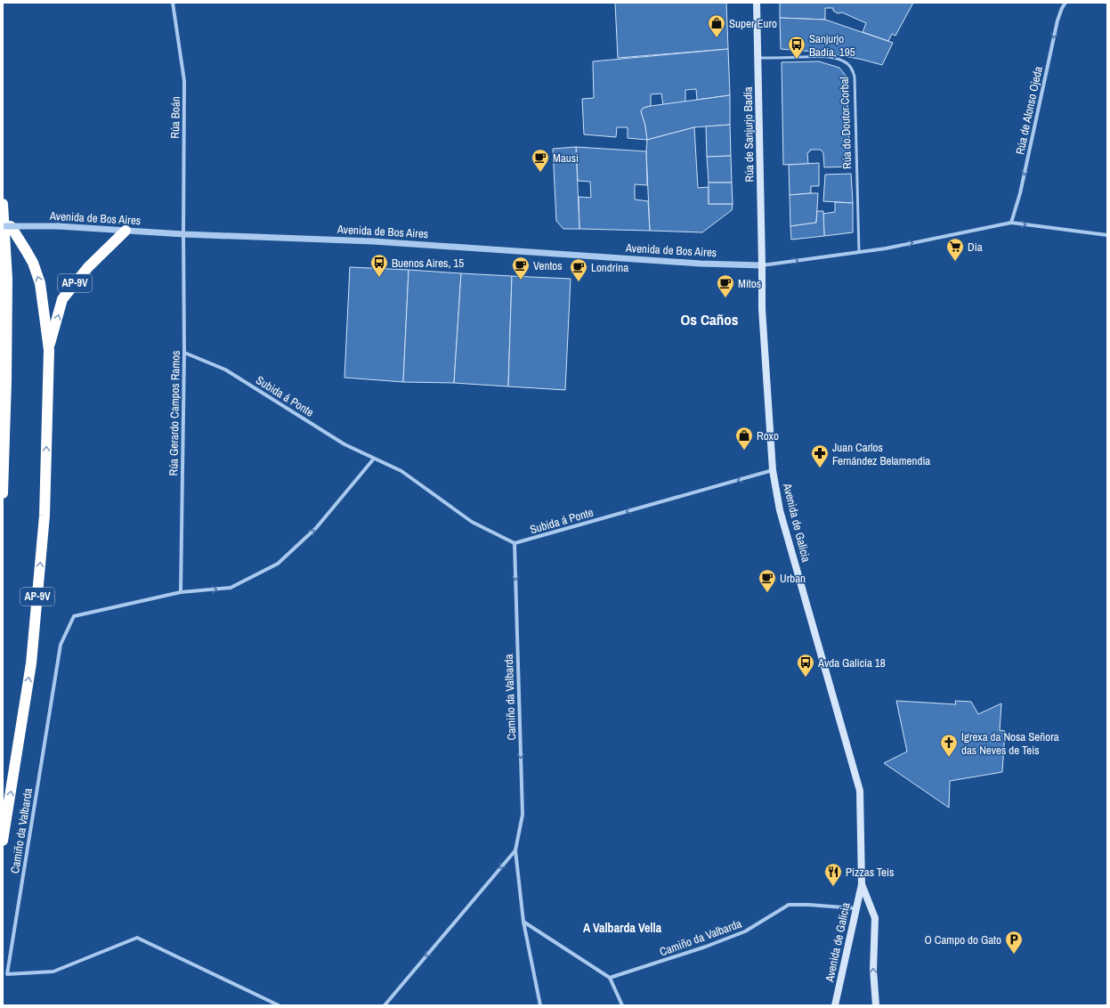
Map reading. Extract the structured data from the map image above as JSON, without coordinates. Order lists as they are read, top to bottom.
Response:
{
  "streets": {
    "highway": ["AP-9V"],
    "main road": ["Rúa de Sanjurjo Badía", "Avenida de Galicia"],
    "street": [
      "Rúa de Alonso Ojeda",
      "Rúa Boán",
      "Avenida de Bos Aires",
      "Subida á Ponte",
      "Rúa Gerardo Campos Ramos",
      "Camiño da Valbarda"
    ],
    "lane": ["Rúa do Doutor Corbal"]
  },
  "crossings": [
    ["Rúa Boán", "Avenida de Bos Aires"],
    ["Rúa Boán", "Rúa Gerardo Campos Ramos"],
    ["Rúa do Doutor Corbal", "Rúa de Sanjurjo Badía"],
    ["Rúa de Sanjurjo Badía", "Avenida de Bos Aires"],
    ["Rúa de Sanjurjo Badía", "Avenida de Galicia"],
    ["Avenida de Bos Aires", "AP-9V"],
    ["Avenida de Bos Aires", "Rúa Gerardo Campos Ramos"],
    ["Avenida de Bos Aires", "Avenida de Galicia"],
    ["Subida á Ponte", "Rúa Gerardo Campos Ramos"],
    ["Subida á Ponte", "Avenida de Galicia"],
    ["Subida á Ponte", "Camiño da Valbarda"],
    ["Rúa Gerardo Campos Ramos", "Camiño da Valbarda"],
    ["Avenida de Galicia", "Camiño da Valbarda"]
  ],
  "one_way": ["Rúa de Alonso Ojeda", "Subida á Ponte"],
  "districts": ["Os Caños", "A Valbarda Vella"],
  "places": {
    "shop": ["Super Euro", "Roxo"],
    "bus stop": ["Sanjurjo Badía, 195", "Buenos Aires, 15", "Avda Galicia 18"],
    "cafe": [
      "Mausi",
      "Ventos",
      "Londrina",
      "Mitos",
      "Urban"
    ],
    "supermarket": ["Dia"],
    "pharmacy": ["Juan Carlos Fernández Belamendia"],
    "church": ["Igrexa da Nosa Señora das Neves de Teis"],
    "restaurant": ["Pizzas Teis"],
    "parking": ["O Campo do Gato"]
  }
}
